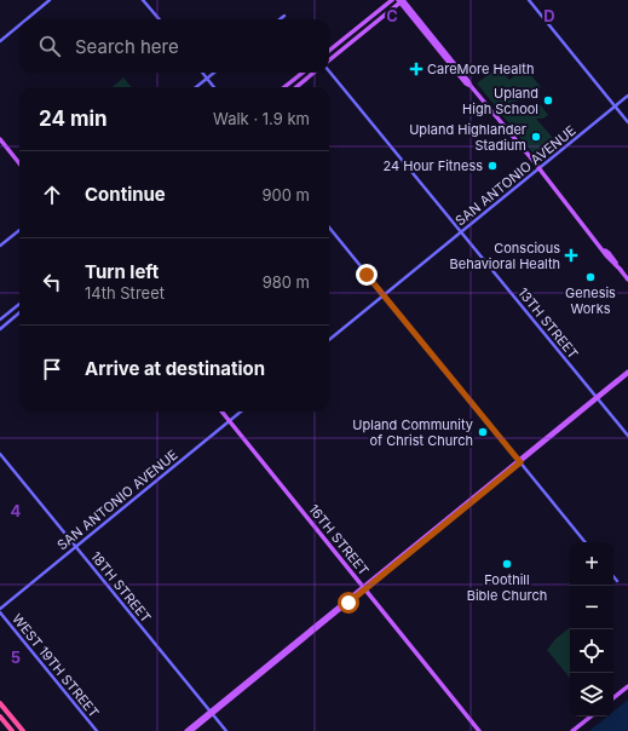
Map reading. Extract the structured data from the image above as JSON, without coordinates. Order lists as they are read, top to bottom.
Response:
{
  "streets": {
    "main road": [
      "SAN ANTONIO AVENUE",
      "13TH STREET",
      "16TH STREET",
      "18TH STREET",
      "WEST 19TH STREET"
    ]
  },
  "crossings": [
    ["SAN ANTONIO AVENUE", "13TH STREET"],
    ["SAN ANTONIO AVENUE", "16TH STREET"],
    ["SAN ANTONIO AVENUE", "18TH STREET"]
  ],
  "places": {
    "health": ["CareMore Health", "Conscious Behavioral Health"],
    "other": [
      "Upland High School",
      "Upland Highlander Stadium",
      "24 Hour Fitness",
      "Genesis Works",
      "Upland Community of Christ Church",
      "Foothill Bible Church"
    ]
  },
  "page": {
    "search": "Search here",
    "heading": ["24 min", "Walk · 1.9 km"],
    "list": [
      ["Continue", "900 m"],
      ["Turn left", "14th Street", "980 m"],
      "Arrive at destination"
    ],
    "map_buttons": ["+", "−"]
  },
  "grid": {
    "columns": ["C", "D"],
    "rows": ["4", "5"]
  }
}
